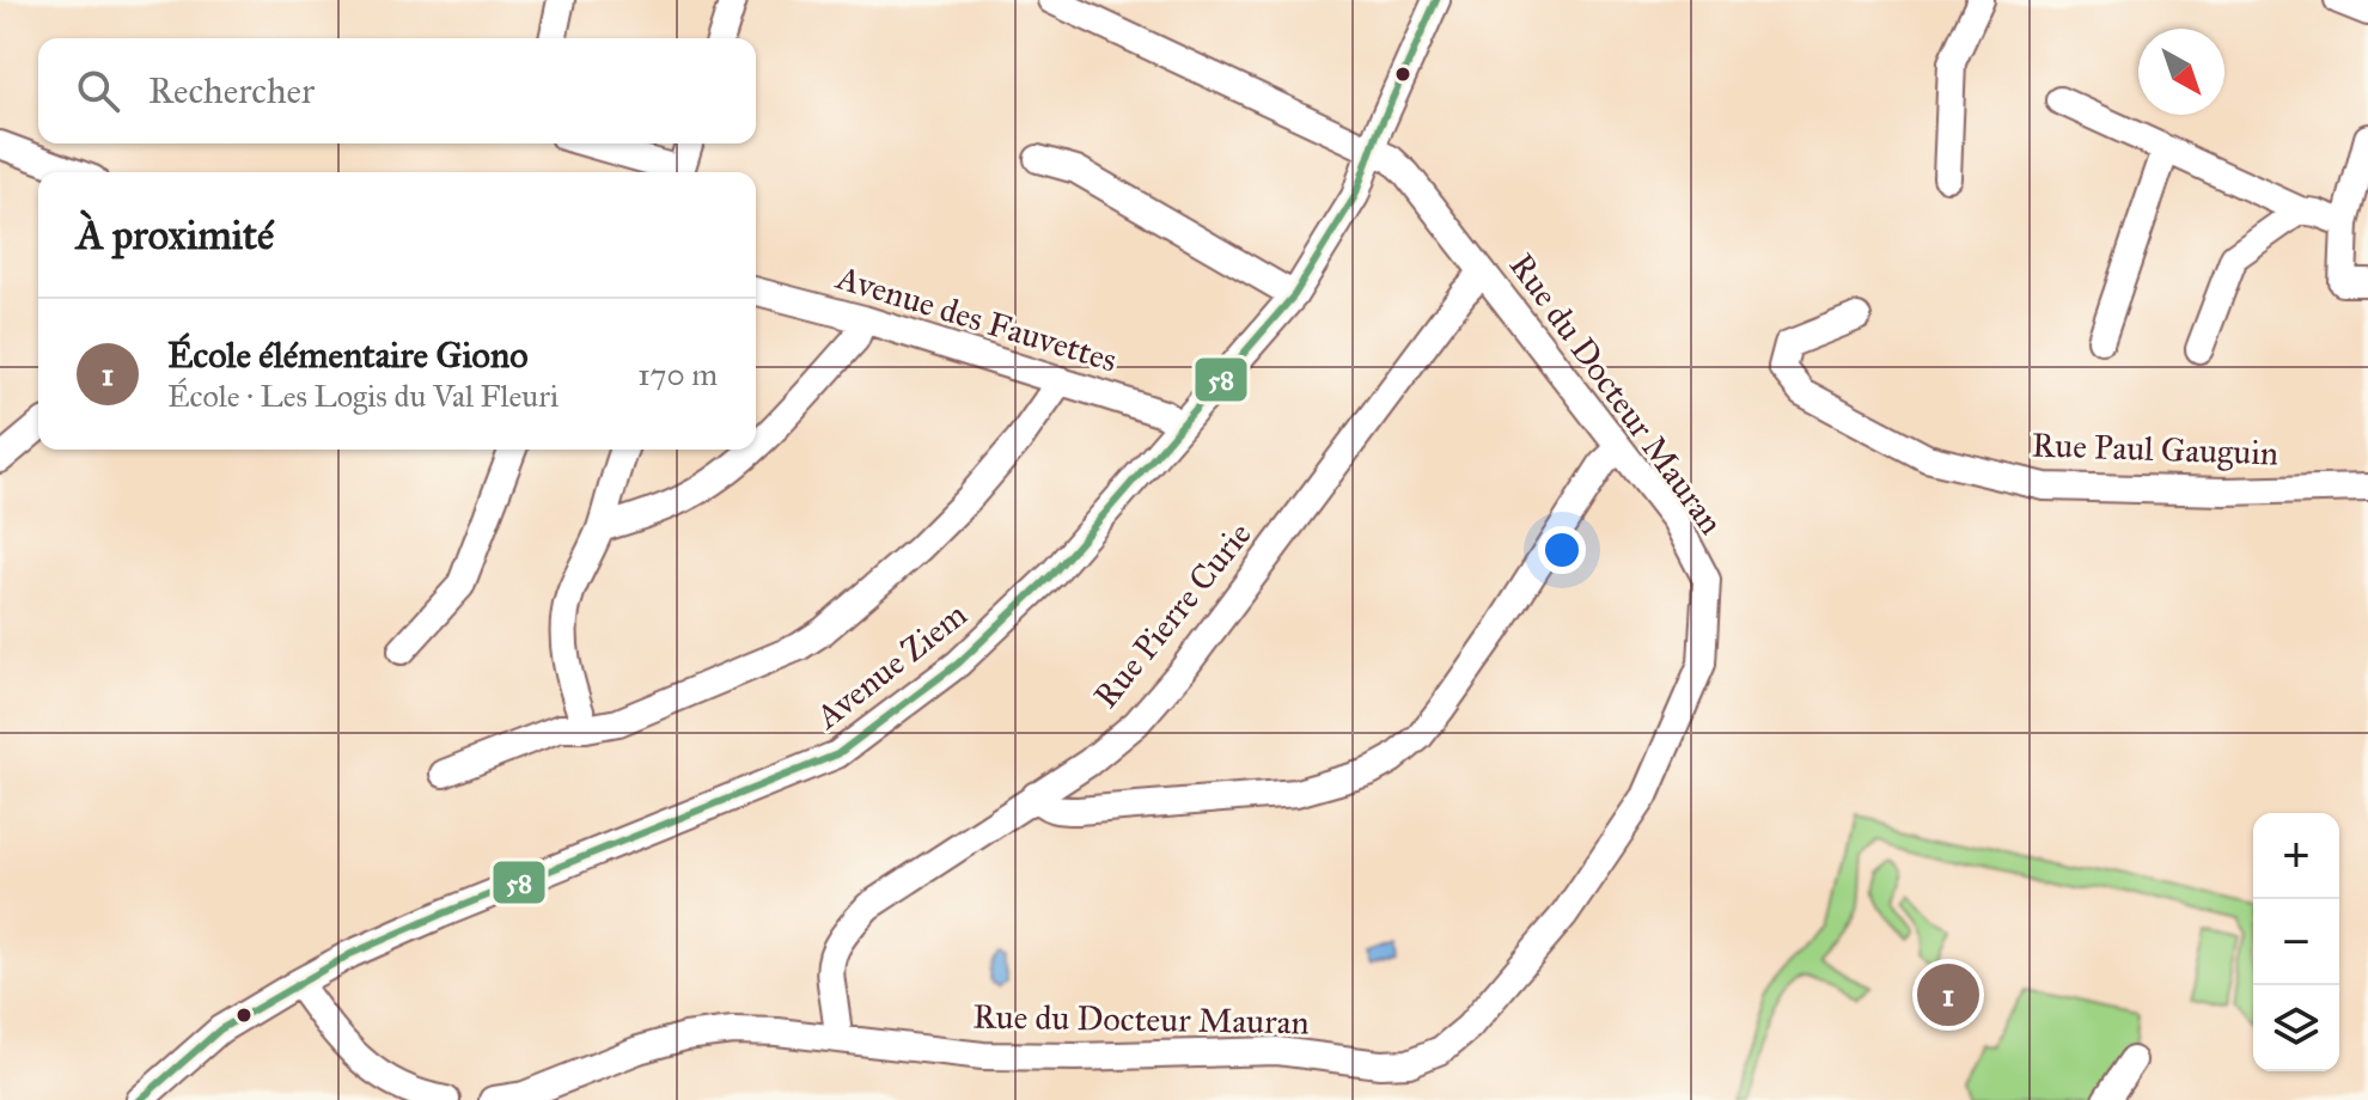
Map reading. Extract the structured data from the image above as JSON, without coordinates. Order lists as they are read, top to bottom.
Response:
{
  "streets": {
    "street": [
      "Avenue des Fauvettes",
      "Rue du Docteur Mauran",
      "Rue Paul Gauguin",
      "Rue Pierre Curie",
      "Avenue Ziem"
    ]
  },
  "crossings": [
    ["Avenue des Fauvettes", "Avenue Ziem"],
    ["Rue du Docteur Mauran", "Rue Pierre Curie"],
    ["Rue du Docteur Mauran", "Avenue Ziem"]
  ],
  "lines": ["transit line 58"],
  "north": "bottom right",
  "page": {
    "search": "Rechercher",
    "heading": "À proximité",
    "list": [
      {
        "mark": "1",
        "name": "École élémentaire Giono",
        "note": "École · Les Logis du Val Fleuri",
        "value": "170 m"
      }
    ],
    "map_buttons": ["+", "−"],
    "pins": "1"
  }
}
